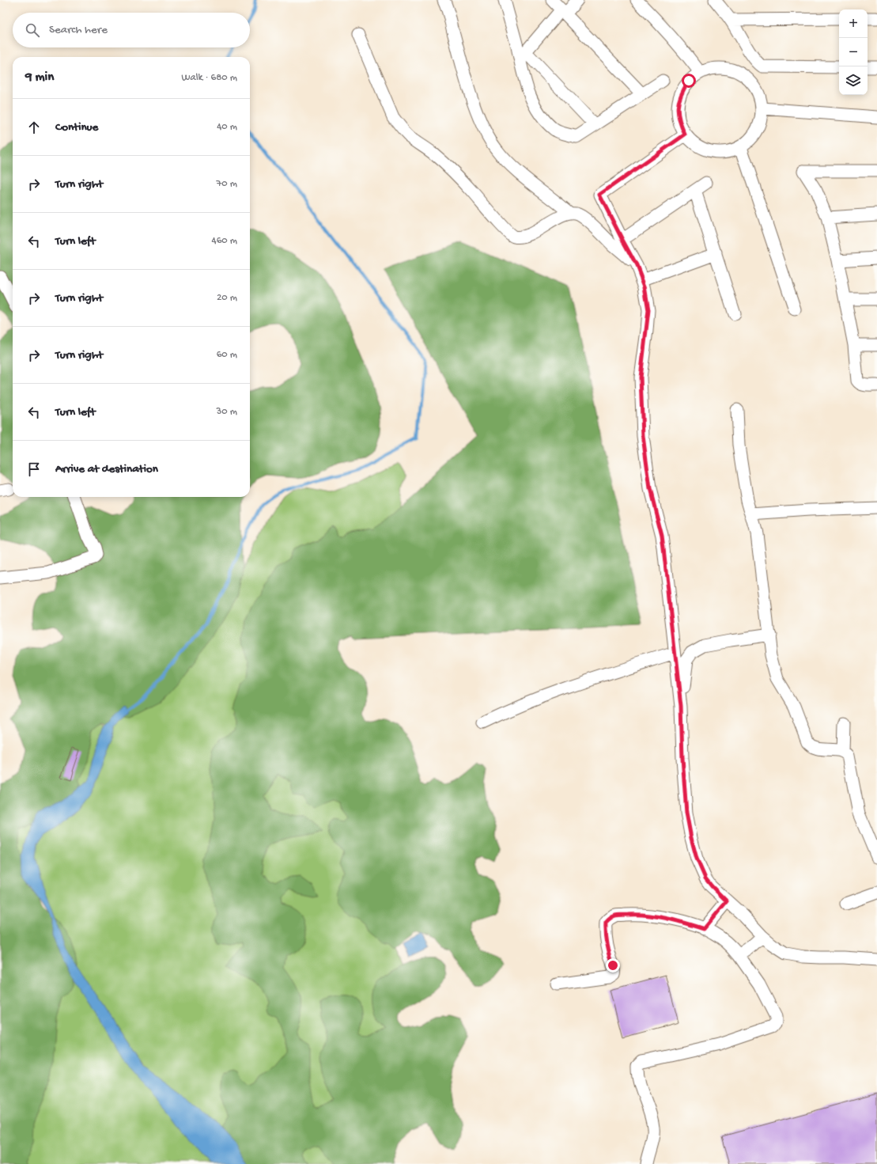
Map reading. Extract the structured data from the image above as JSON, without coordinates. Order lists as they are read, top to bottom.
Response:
{
  "page": {
    "map_buttons": ["+", "−"],
    "search": "Search here",
    "heading": ["9 min", "Walk · 680 m"],
    "list": [
      ["Continue", "40 m"],
      ["Turn right", "70 m"],
      ["Turn left", "460 m"],
      ["Turn right", "20 m"],
      ["Turn right", "60 m"],
      ["Turn left", "30 m"],
      "Arrive at destination"
    ]
  }
}
